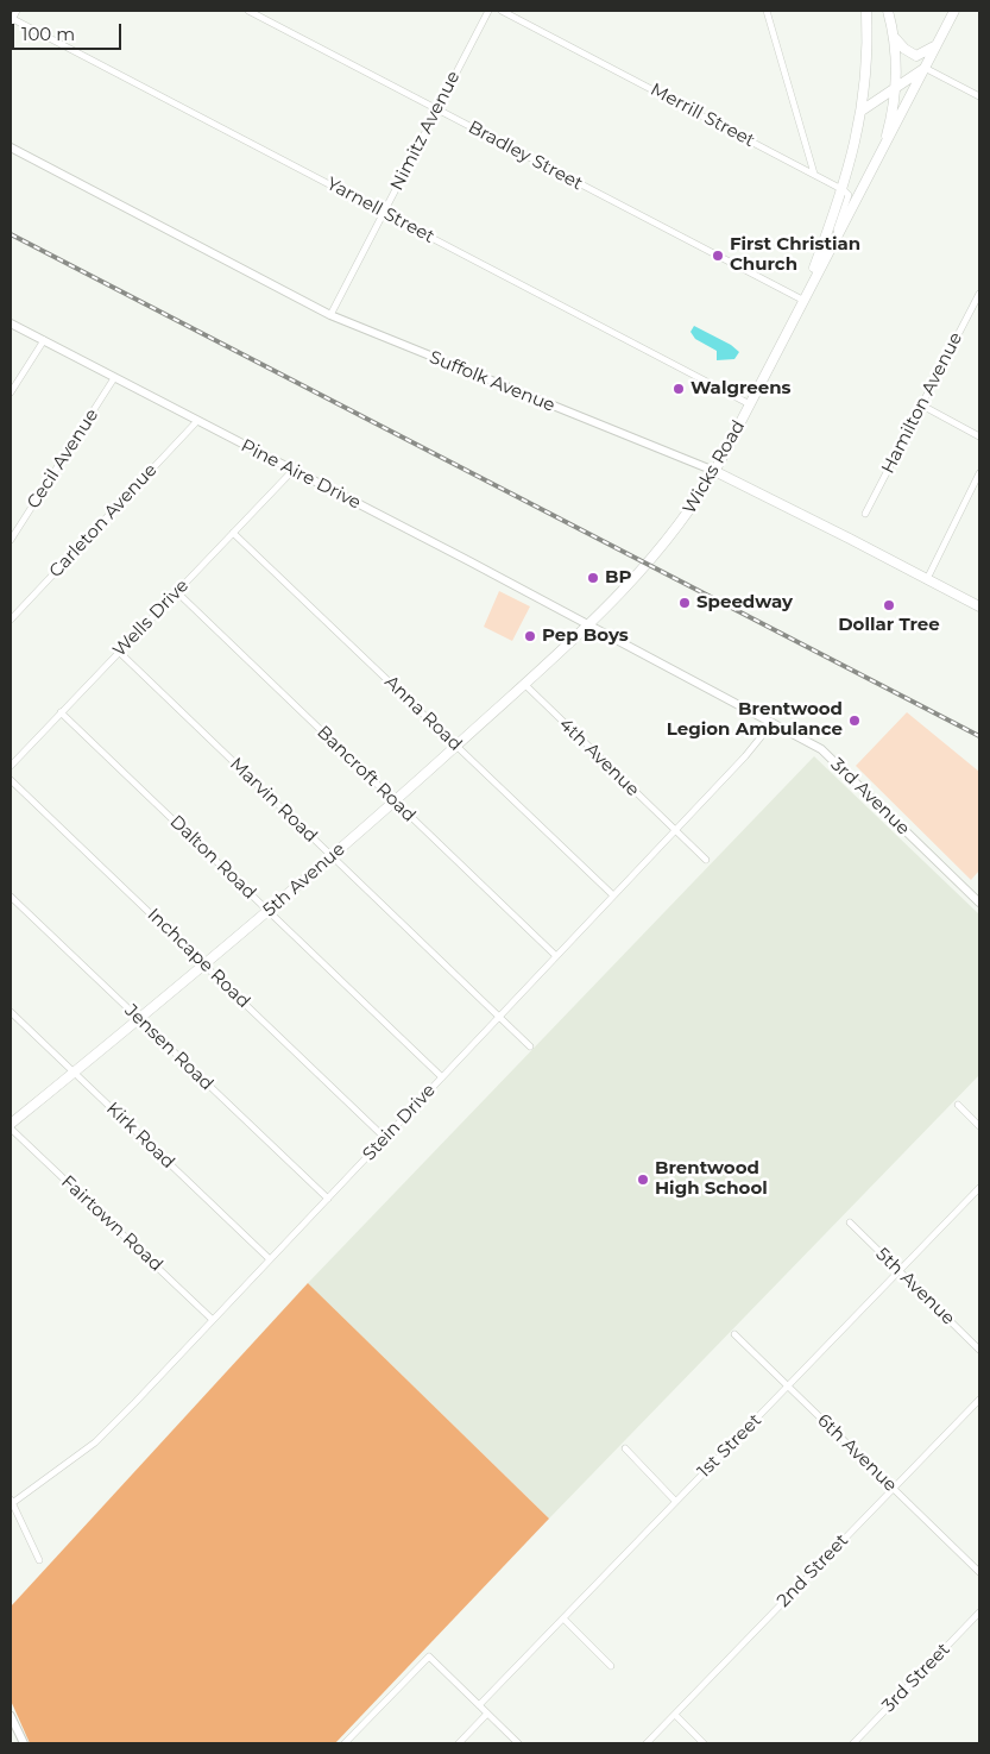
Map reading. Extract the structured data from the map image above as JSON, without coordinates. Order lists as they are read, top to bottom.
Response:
{
  "streets": {
    "main road": ["Suffolk Avenue", "Wicks Road", "5th Avenue"],
    "street": [
      "Merrill Street",
      "Nimitz Avenue",
      "Bradley Street",
      "Yarnell Street",
      "Hamilton Avenue",
      "Cecil Avenue",
      "Pine Aire Drive",
      "Carleton Avenue",
      "Wells Drive",
      "Anna Road",
      "4th Avenue",
      "Bancroft Road",
      "3rd Avenue",
      "Marvin Road",
      "Dalton Road",
      "Inchcape Road",
      "Jensen Road",
      "Stein Drive",
      "Kirk Road",
      "Fairtown Road",
      "1st Street",
      "6th Avenue",
      "2nd Street",
      "3rd Street"
    ]
  },
  "crossings": [
    ["Nimitz Avenue", "Bradley Street"],
    ["Nimitz Avenue", "Yarnell Street"],
    ["Nimitz Avenue", "Suffolk Avenue"],
    ["Bradley Street", "Wicks Road"],
    ["Yarnell Street", "Wicks Road"],
    ["Suffolk Avenue", "Wicks Road"],
    ["Cecil Avenue", "Pine Aire Drive"],
    ["Wicks Road", "Pine Aire Drive"],
    ["Wicks Road", "3rd Avenue"],
    ["Wicks Road", "5th Avenue"],
    ["Pine Aire Drive", "Carleton Avenue"],
    ["Pine Aire Drive", "Wells Drive"],
    ["Pine Aire Drive", "3rd Avenue"],
    ["Pine Aire Drive", "5th Avenue"],
    ["Wells Drive", "Anna Road"],
    ["Wells Drive", "Bancroft Road"],
    ["Wells Drive", "Marvin Road"],
    ["Wells Drive", "Dalton Road"],
    ["Anna Road", "5th Avenue"],
    ["Anna Road", "Stein Drive"],
    ["4th Avenue", "5th Avenue"],
    ["4th Avenue", "Stein Drive"],
    ["Bancroft Road", "5th Avenue"],
    ["Bancroft Road", "Stein Drive"],
    ["3rd Avenue", "5th Avenue"],
    ["3rd Avenue", "Stein Drive"],
    ["Marvin Road", "5th Avenue"],
    ["Marvin Road", "Stein Drive"],
    ["Dalton Road", "5th Avenue"],
    ["Dalton Road", "Stein Drive"],
    ["5th Avenue", "Inchcape Road"],
    ["5th Avenue", "Jensen Road"],
    ["5th Avenue", "Kirk Road"],
    ["5th Avenue", "1st Street"],
    ["Inchcape Road", "Stein Drive"],
    ["Jensen Road", "Stein Drive"],
    ["Stein Drive", "Kirk Road"],
    ["Stein Drive", "Fairtown Road"],
    ["1st Street", "6th Avenue"],
    ["6th Avenue", "2nd Street"]
  ],
  "places": [
    "First Christian Church",
    "Walgreens",
    "BP",
    "Speedway",
    "Dollar Tree",
    "Pep Boys",
    "Brentwood Legion Ambulance",
    "Brentwood High School"
  ],
  "scale_bar": "100 m"
}
